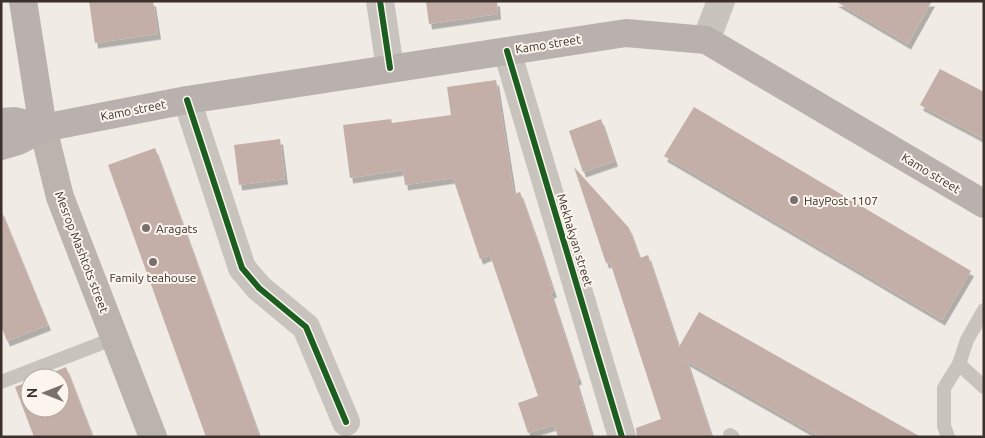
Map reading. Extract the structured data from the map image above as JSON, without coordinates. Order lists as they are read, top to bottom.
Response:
{
  "streets": {
    "main road": ["Kamo street", "Mesrop Mashtots street"],
    "street": ["Mekhakyan street"]
  },
  "crossings": [
    ["Kamo street", "Mekhakyan street"],
    ["Kamo street", "Mesrop Mashtots street"]
  ],
  "places": ["HayPost 1107", "Aragats", "Family teahouse"],
  "north": "left"
}
